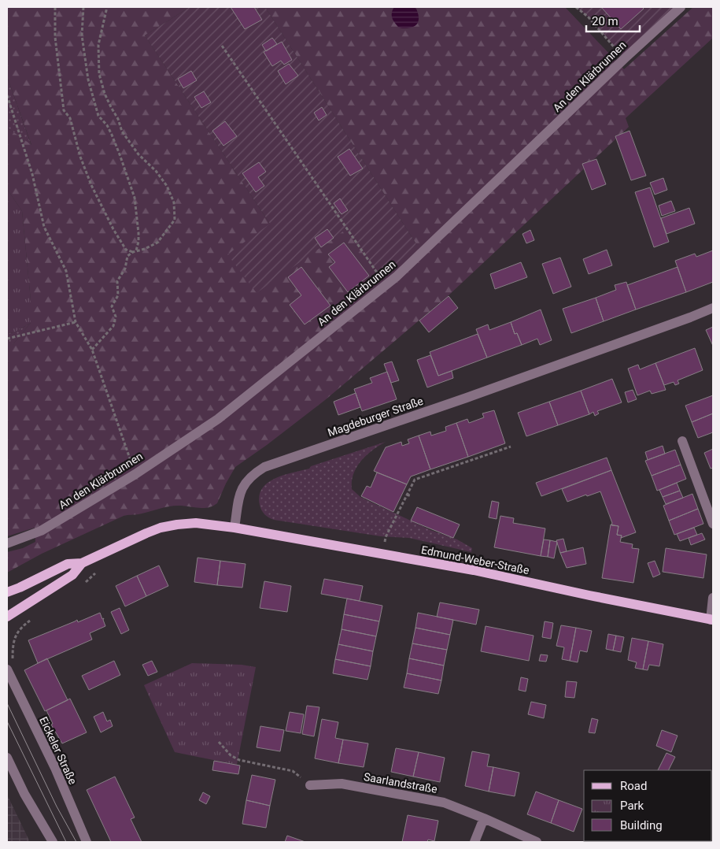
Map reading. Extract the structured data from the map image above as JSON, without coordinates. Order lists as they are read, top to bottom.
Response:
{
  "streets": {
    "main road": ["Edmund-Weber-Straße"],
    "street": [
      "An den Klärbrunnen",
      "Magdeburger Straße",
      "Eickeler Straße",
      "Saarlandstraße"
    ]
  },
  "crossings": [
    ["Magdeburger Straße", "Edmund-Weber-Straße"]
  ],
  "legend": ["Road", "Park", "Building"],
  "scale_bar": "20 m"
}
